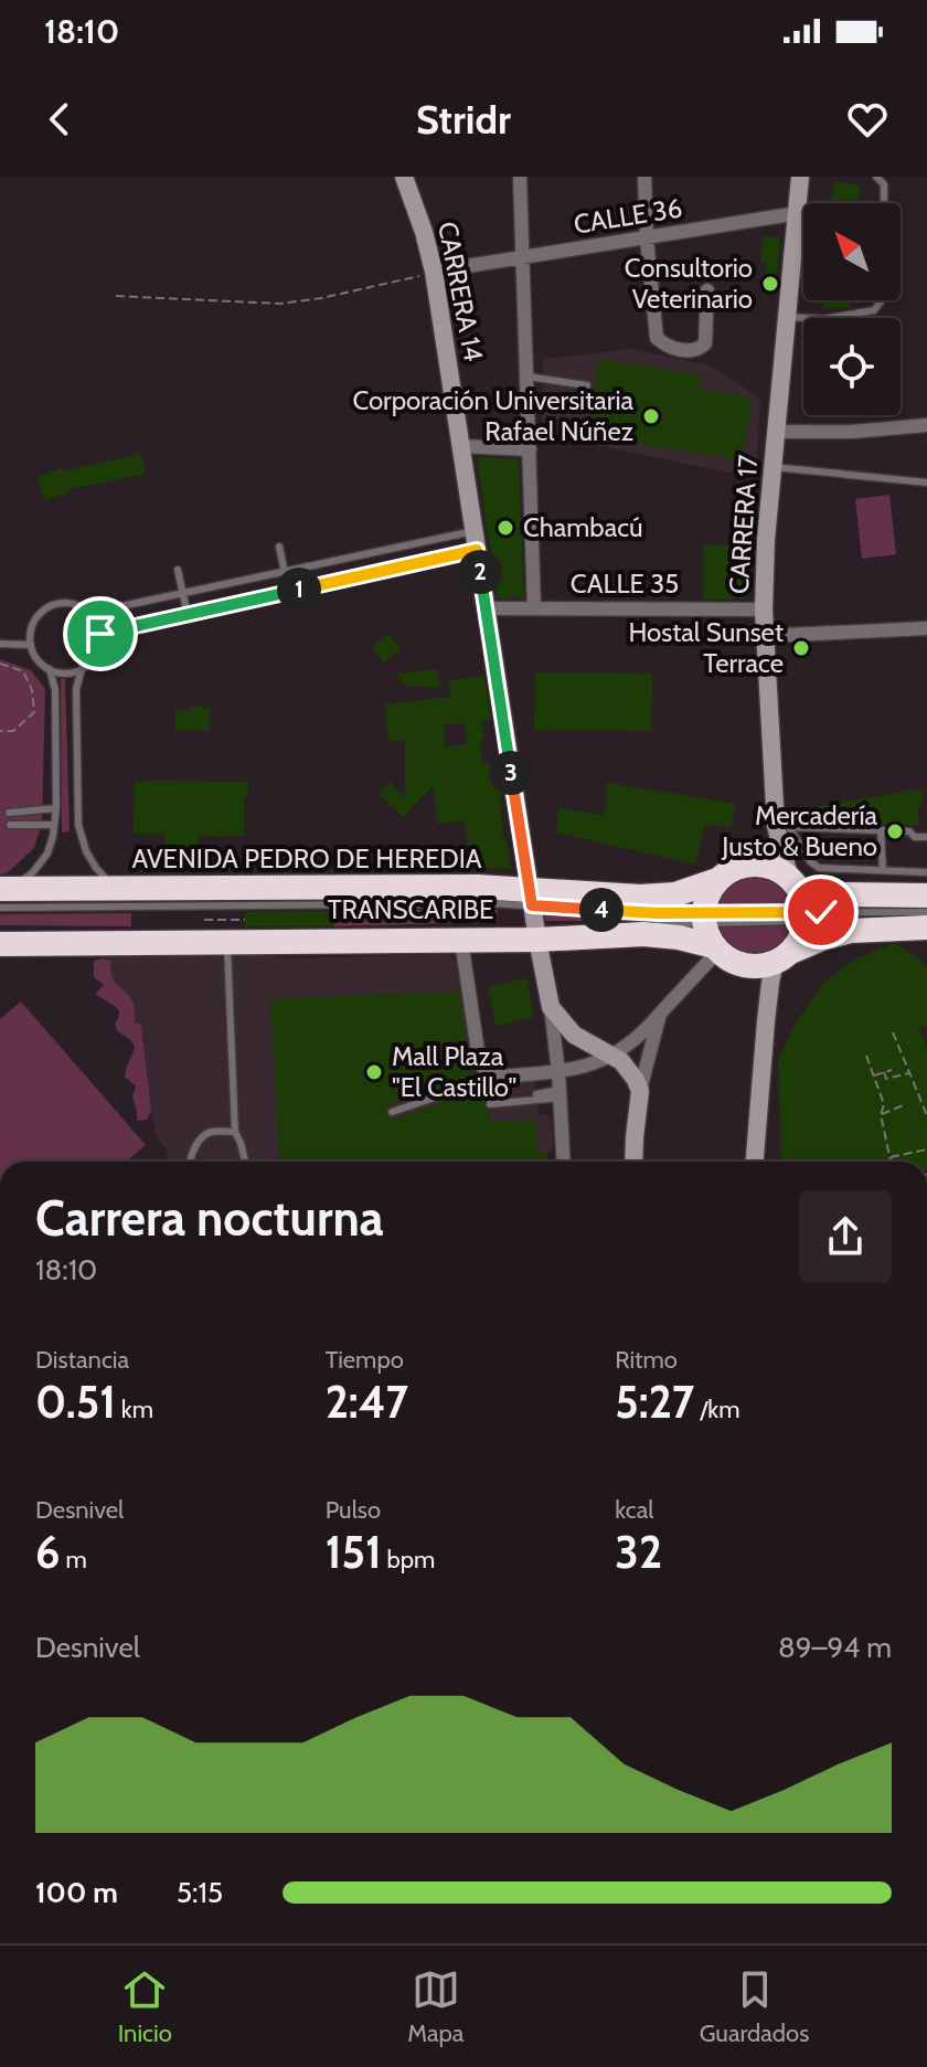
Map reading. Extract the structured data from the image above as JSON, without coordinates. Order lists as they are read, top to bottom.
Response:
{
  "streets": {
    "highway": ["AVENIDA PEDRO DE HEREDIA"],
    "main road": ["CARRERA 14", "CARRERA 17"],
    "street": ["CALLE 36", "CALLE 35"],
    "lane": ["TRANSCARIBE"]
  },
  "crossings": [
    ["CALLE 36", "CARRERA 17"],
    ["CARRERA 14", "CALLE 35"],
    ["CARRERA 14", "AVENIDA PEDRO DE HEREDIA"],
    ["CARRERA 14", "TRANSCARIBE"],
    ["CARRERA 17", "CALLE 35"],
    ["CARRERA 17", "AVENIDA PEDRO DE HEREDIA"],
    ["CARRERA 17", "TRANSCARIBE"],
    ["AVENIDA PEDRO DE HEREDIA", "TRANSCARIBE"]
  ],
  "places": [
    "Consultorio Veterinario",
    "Corporación Universitaria Rafael Núñez",
    "Chambacú",
    "Hostal Sunset Terrace",
    "Mercadería Justo & Bueno",
    "Mall Plaza \"El Castillo\""
  ],
  "north": "top left",
  "page": {
    "status": "18:10",
    "header": "Stridr",
    "pins": [
      "2",
      "1",
      "3",
      "4"
    ],
    "heading": ["Carrera nocturna", "18:10"],
    "stats": [
      ["Distancia", "0.51 km"],
      ["Tiempo", "2:47"],
      ["Ritmo", "5:27 /km"],
      ["Desnivel", "6 m"],
      ["Pulso", "151 bpm"],
      ["kcal", "32"]
    ],
    "chart": ["Desnivel", "89–94 m"],
    "list": [
      {
        "name": "100 m",
        "note": "5:15"
      }
    ],
    "tabs": ["Inicio", "Mapa", "Guardados"]
  }
}
